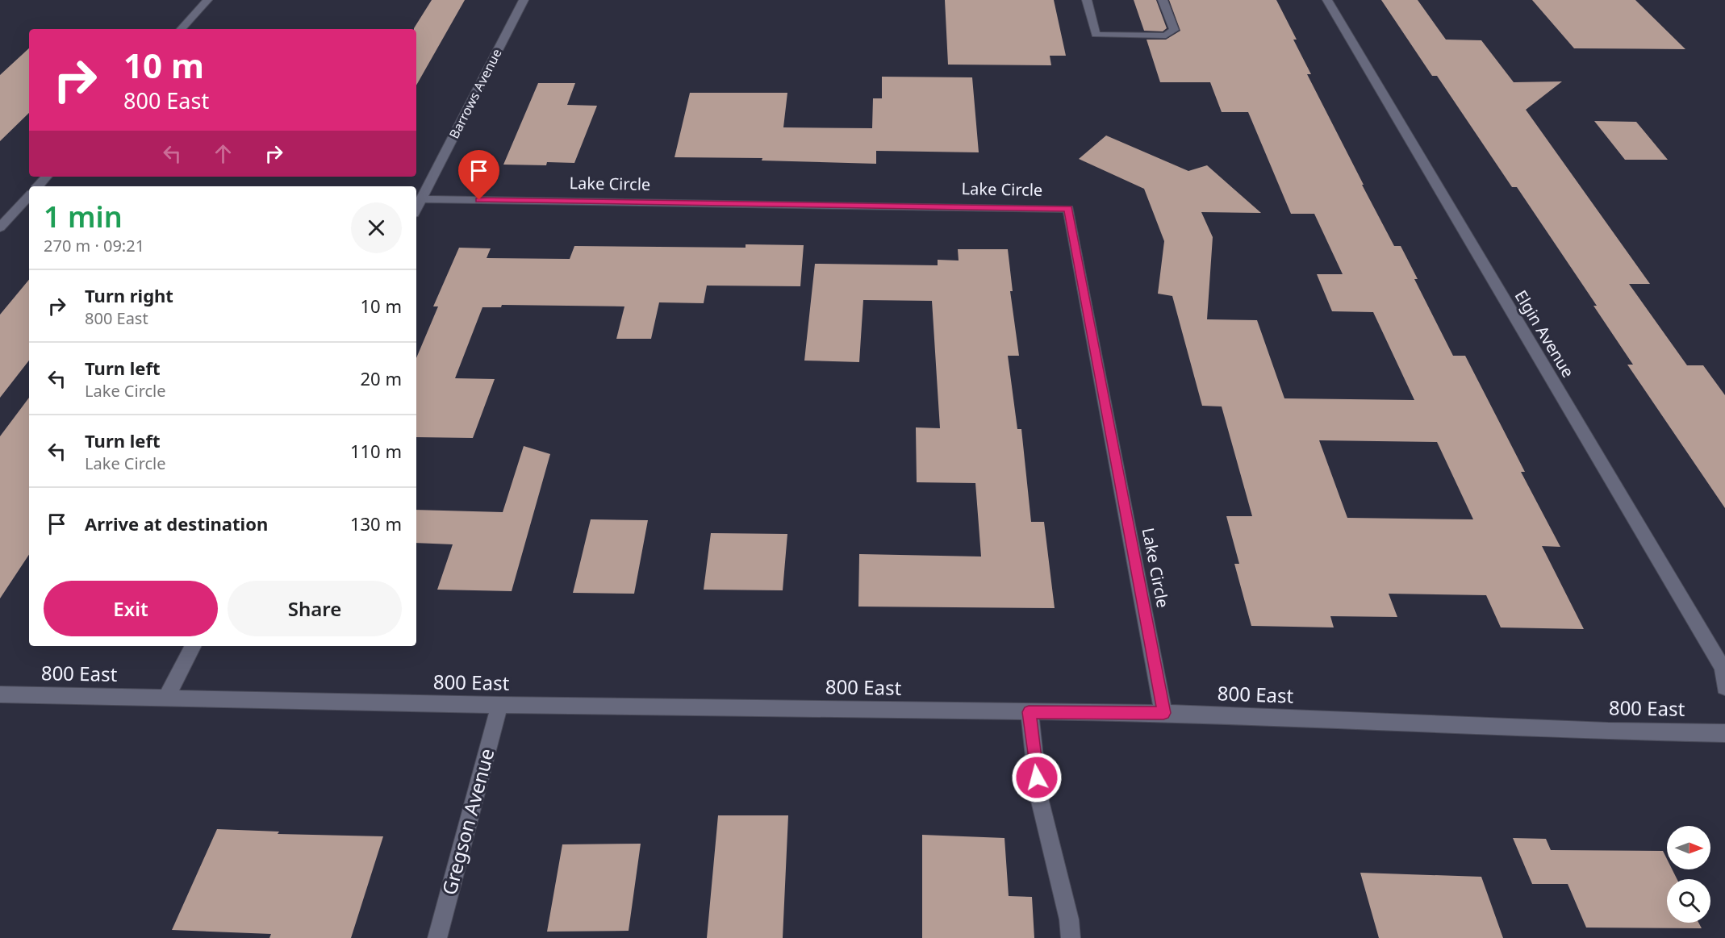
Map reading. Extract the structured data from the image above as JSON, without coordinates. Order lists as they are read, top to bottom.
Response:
{
  "streets": {
    "street": [
      "Barrows Avenue",
      "Lake Circle",
      "Elgin Avenue",
      "800 East",
      "Gregson Avenue"
    ]
  },
  "crossings": [
    ["Barrows Avenue", "Lake Circle"],
    ["Lake Circle", "800 East"],
    ["800 East", "Gregson Avenue"]
  ],
  "north": "right",
  "page": {
    "turn": ["10 m", "800 East"],
    "heading": ["1 min", "270 m · 09:21"],
    "list": [
      {
        "name": "Turn right",
        "note": "800 East",
        "value": "10 m"
      },
      {
        "name": "Turn left",
        "note": "Lake Circle",
        "value": "20 m"
      },
      {
        "name": "Turn left",
        "note": "Lake Circle",
        "value": "110 m"
      },
      {
        "name": "Arrive at destination",
        "value": "130 m"
      }
    ],
    "buttons": ["Exit", "Share"]
  }
}
